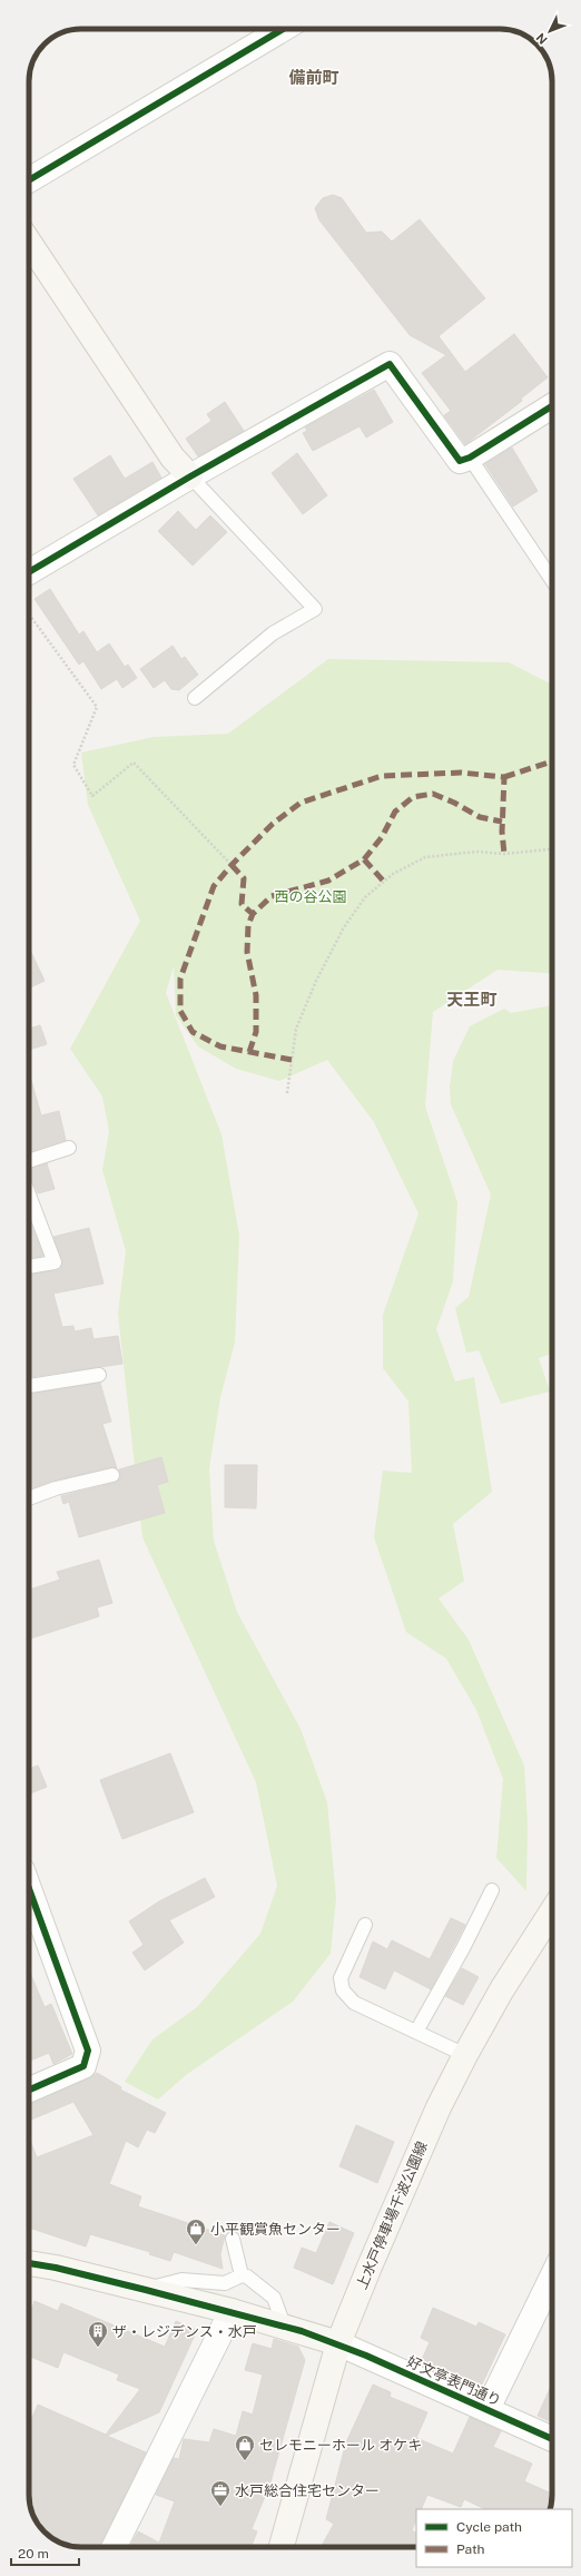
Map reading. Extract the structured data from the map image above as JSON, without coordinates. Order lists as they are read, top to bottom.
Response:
{
  "streets": {
    "main road": ["上水戸停車場千波公園線"],
    "street": ["好文亭表門通り"]
  },
  "crossings": [
    ["上水戸停車場千波公園線", "好文亭表門通り"]
  ],
  "districts": ["備前町", "天王町"],
  "parks": ["西の谷公園"],
  "places": {
    "shop": ["小平観賞魚センター", "セレモニーホール オケキ"],
    "building": ["ザ・レジデンス・水戸"],
    "office": ["水戸総合住宅センター"]
  },
  "legend": ["Cycle path", "Path"],
  "scale_bar": "20 m",
  "north": "bottom left"
}
